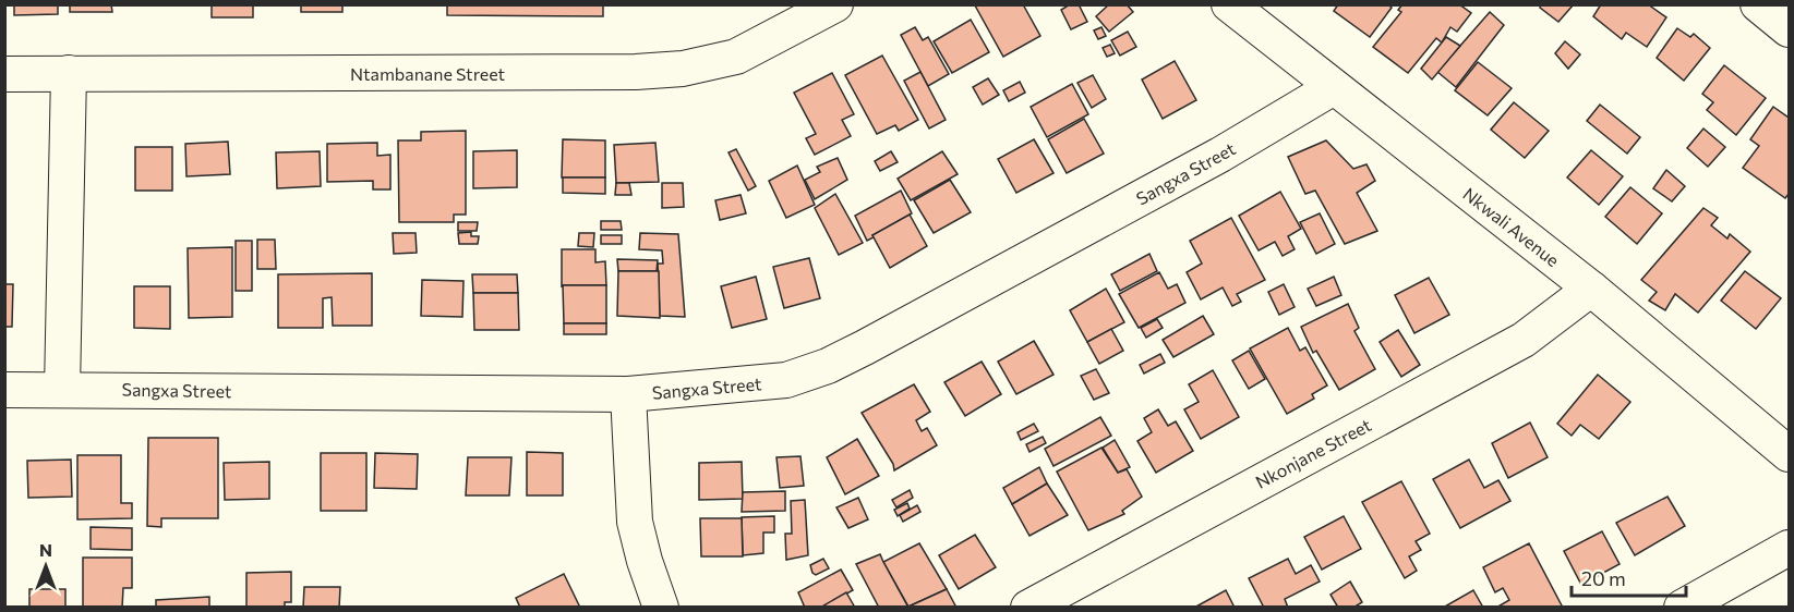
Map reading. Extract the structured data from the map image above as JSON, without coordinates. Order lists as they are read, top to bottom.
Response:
{
  "streets": {
    "street": [
      "Ntambanane Street",
      "Sangxa Street",
      "Nkwali Avenue",
      "Nkonjane Street"
    ]
  },
  "crossings": [
    ["Sangxa Street", "Nkwali Avenue"],
    ["Nkwali Avenue", "Nkonjane Street"]
  ],
  "scale_bar": "20 m",
  "north": "top"
}
